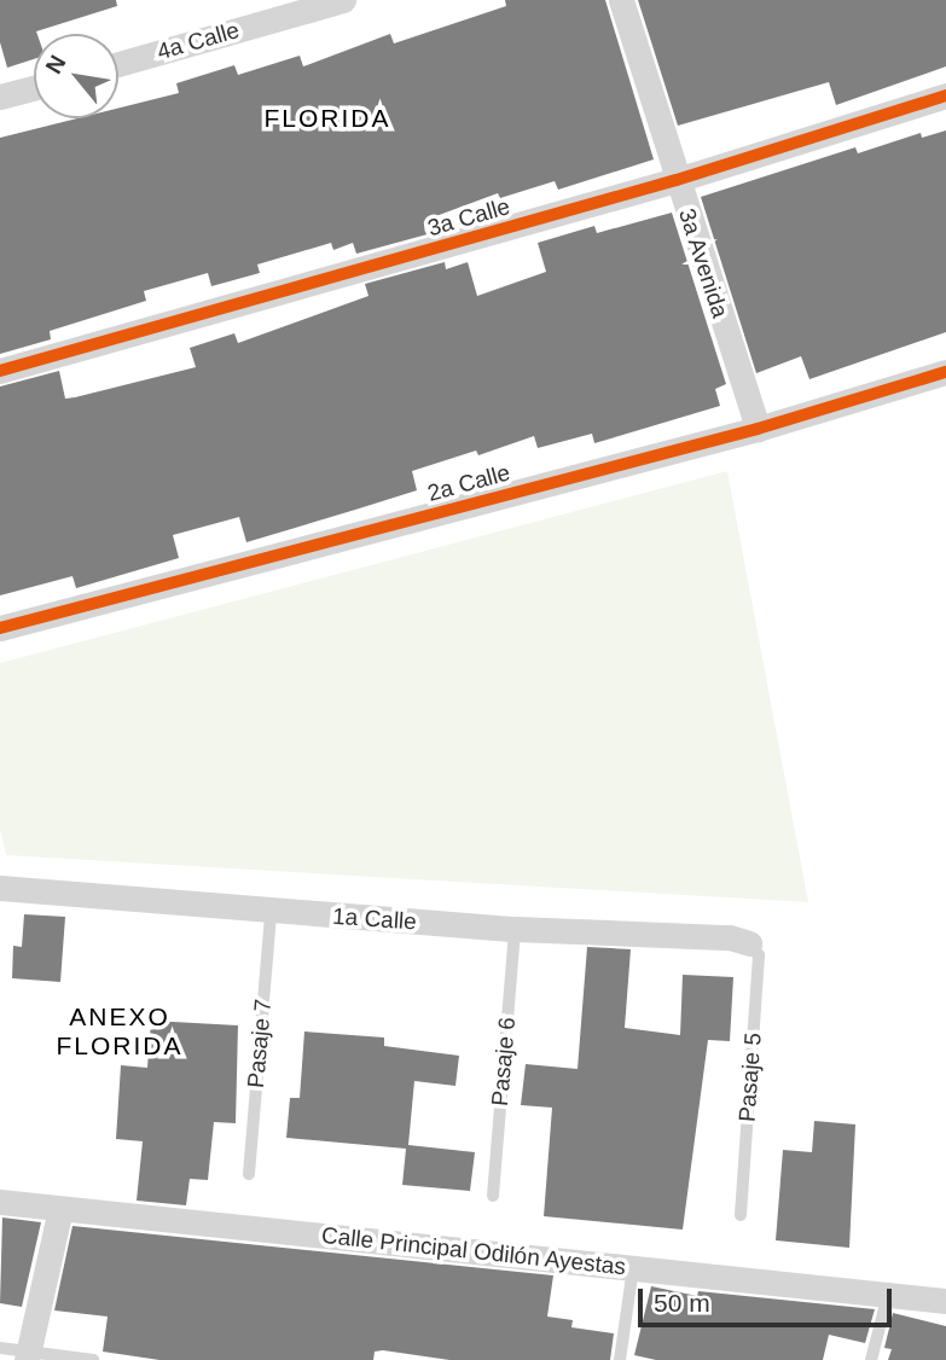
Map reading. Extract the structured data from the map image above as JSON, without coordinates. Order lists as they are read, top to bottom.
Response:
{
  "streets": {
    "street": [
      "4a Calle",
      "3a Calle",
      "3a Avenida",
      "2a Calle",
      "1a Calle",
      "Calle Principal Odilón Ayestas"
    ],
    "lane": ["Pasaje 7", "Pasaje 6", "Pasaje 5"]
  },
  "crossings": [
    ["3a Calle", "3a Avenida"],
    ["3a Avenida", "2a Calle"],
    ["1a Calle", "Pasaje 7"],
    ["1a Calle", "Pasaje 6"],
    ["1a Calle", "Pasaje 5"]
  ],
  "districts": ["FLORIDA", "ANEXO FLORIDA"],
  "scale_bar": "50 m",
  "north": "top left"
}
